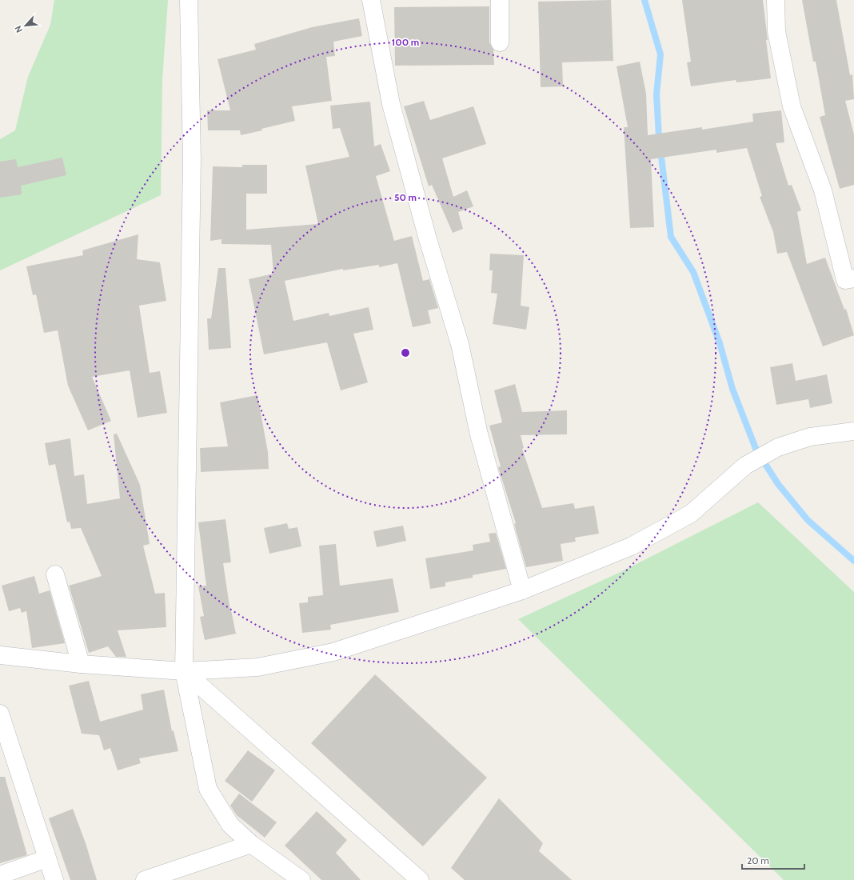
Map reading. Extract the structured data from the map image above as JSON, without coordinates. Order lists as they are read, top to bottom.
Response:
{
  "scale_bar": "20 m",
  "north": "bottom left",
  "rings": ["100 m", "50 m"]
}
